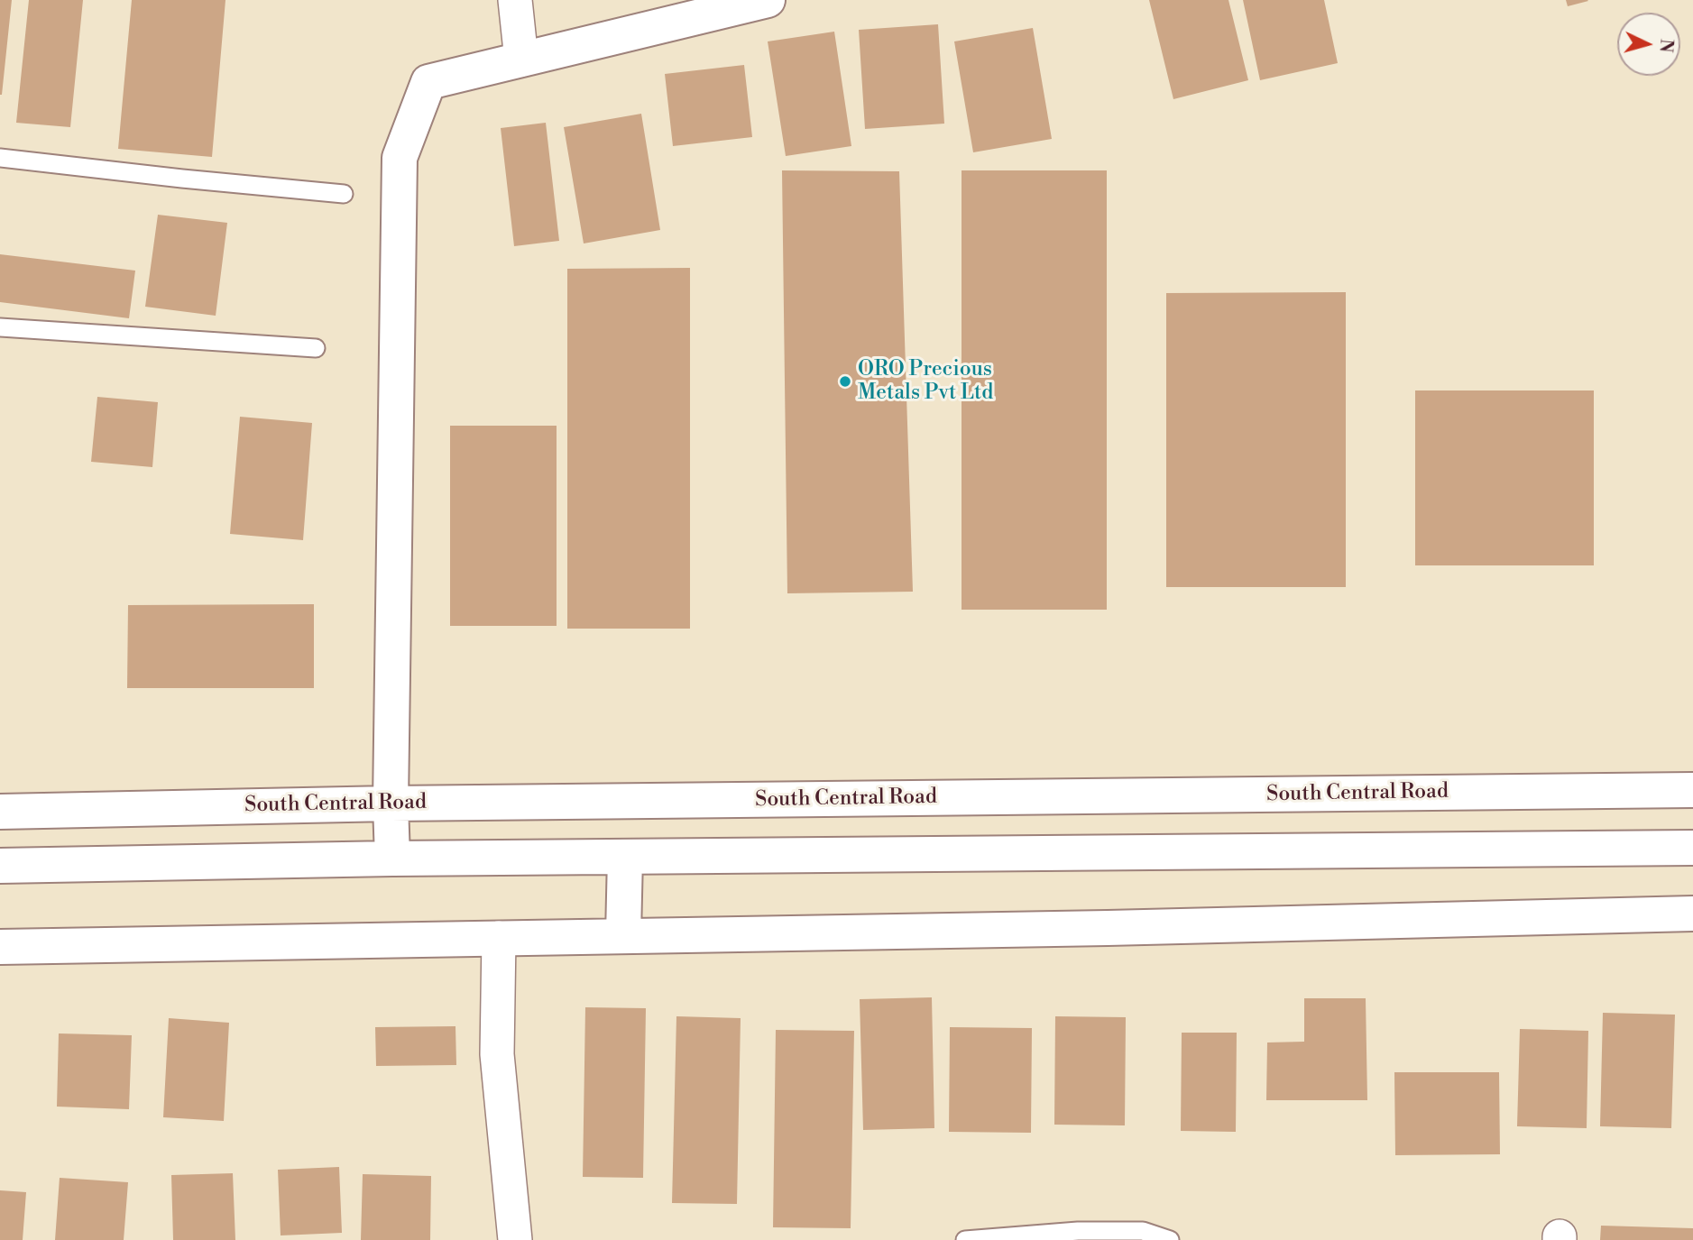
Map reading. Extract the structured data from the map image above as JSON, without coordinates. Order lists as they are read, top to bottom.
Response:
{
  "streets": {
    "main road": ["South Central Road"]
  },
  "places": ["ORO Precious Metals Pvt Ltd"],
  "north": "right"
}
